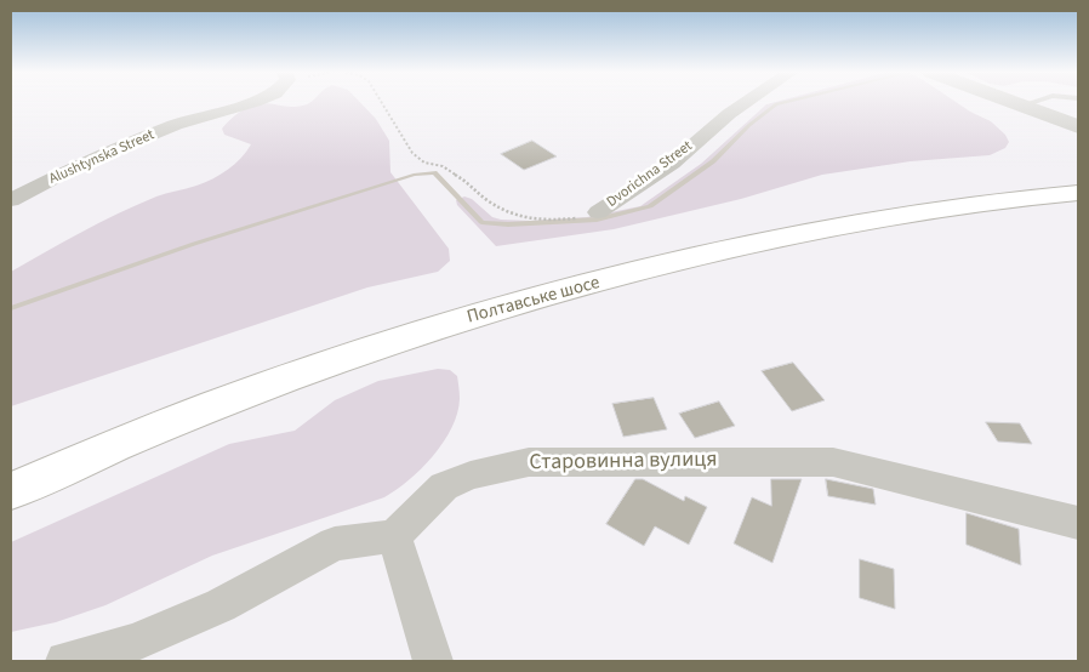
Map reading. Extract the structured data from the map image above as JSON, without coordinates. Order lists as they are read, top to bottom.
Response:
{
  "streets": {
    "main road": ["Полтавське шосе"],
    "street": ["Alushtynska Street", "Dvorichna Street", "Старовинна вулиця"]
  }
}
